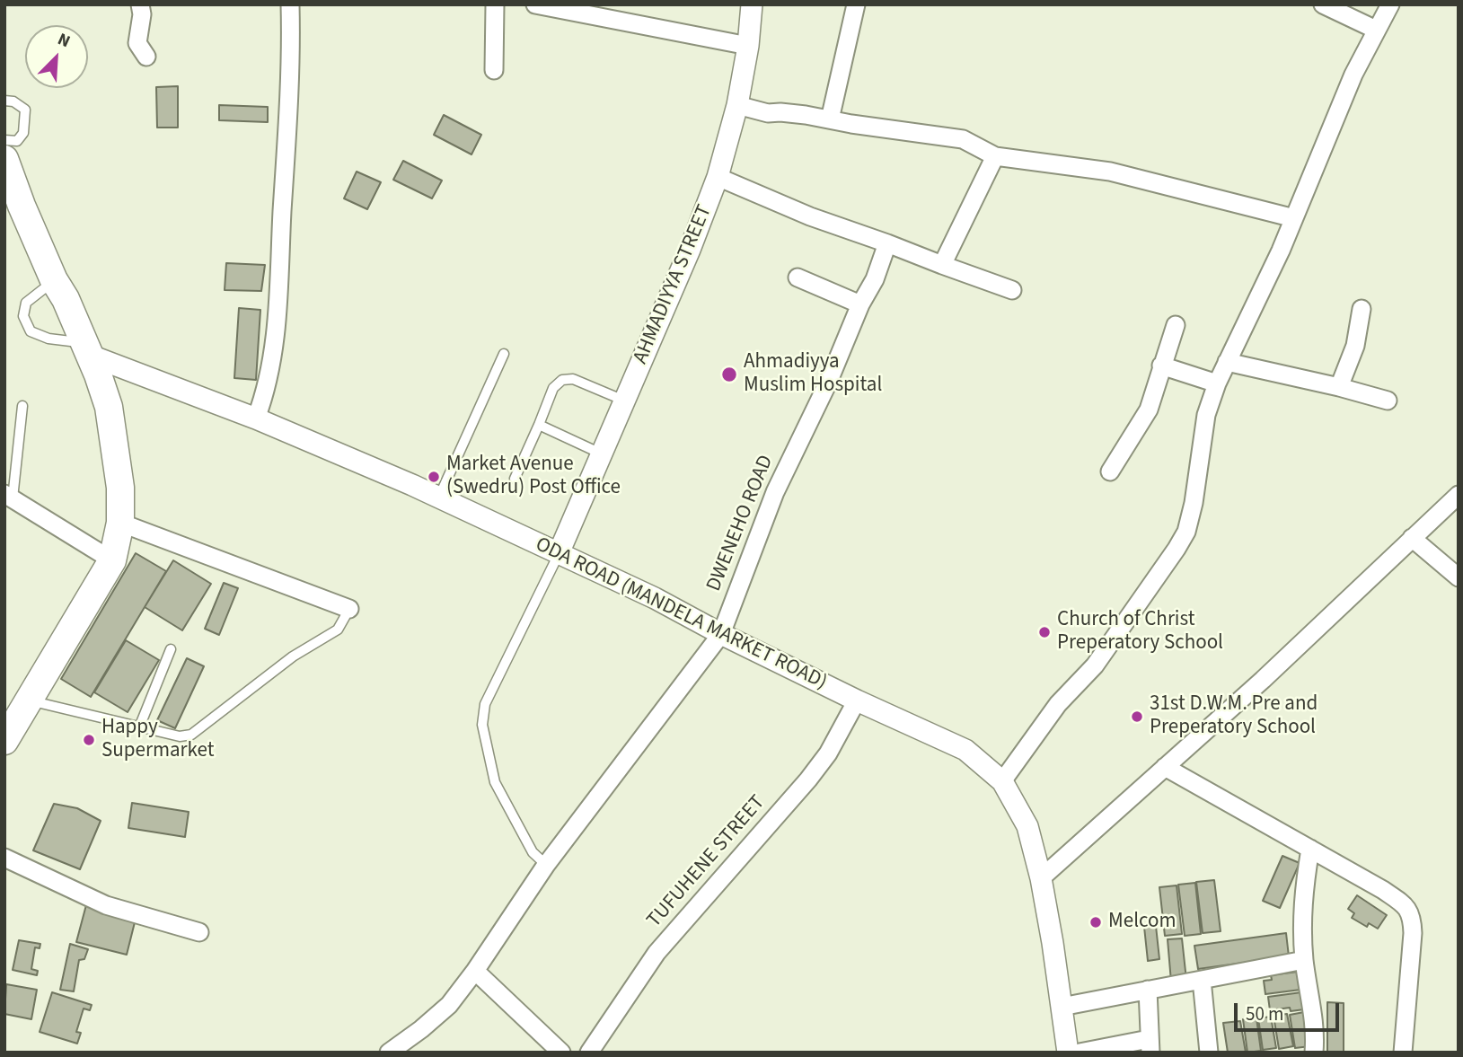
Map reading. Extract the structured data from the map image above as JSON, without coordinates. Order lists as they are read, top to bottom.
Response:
{
  "streets": {
    "street": [
      "AHMADIYYA STREET",
      "DWENEHO ROAD",
      "ODA ROAD (MANDELA MARKET ROAD)",
      "TUFUHENE STREET"
    ]
  },
  "crossings": [
    ["AHMADIYYA STREET", "ODA ROAD (MANDELA MARKET ROAD)"],
    ["DWENEHO ROAD", "ODA ROAD (MANDELA MARKET ROAD)"],
    ["ODA ROAD (MANDELA MARKET ROAD)", "TUFUHENE STREET"]
  ],
  "places": [
    "Ahmadiyya Muslim Hospital",
    "Market Avenue (Swedru) Post Office",
    "Church of Christ Preperatory School",
    "31st D.W.M. Pre and Preperatory School",
    "Happy Supermarket",
    "Melcom"
  ],
  "scale_bar": "50 m",
  "north": "top right"
}
